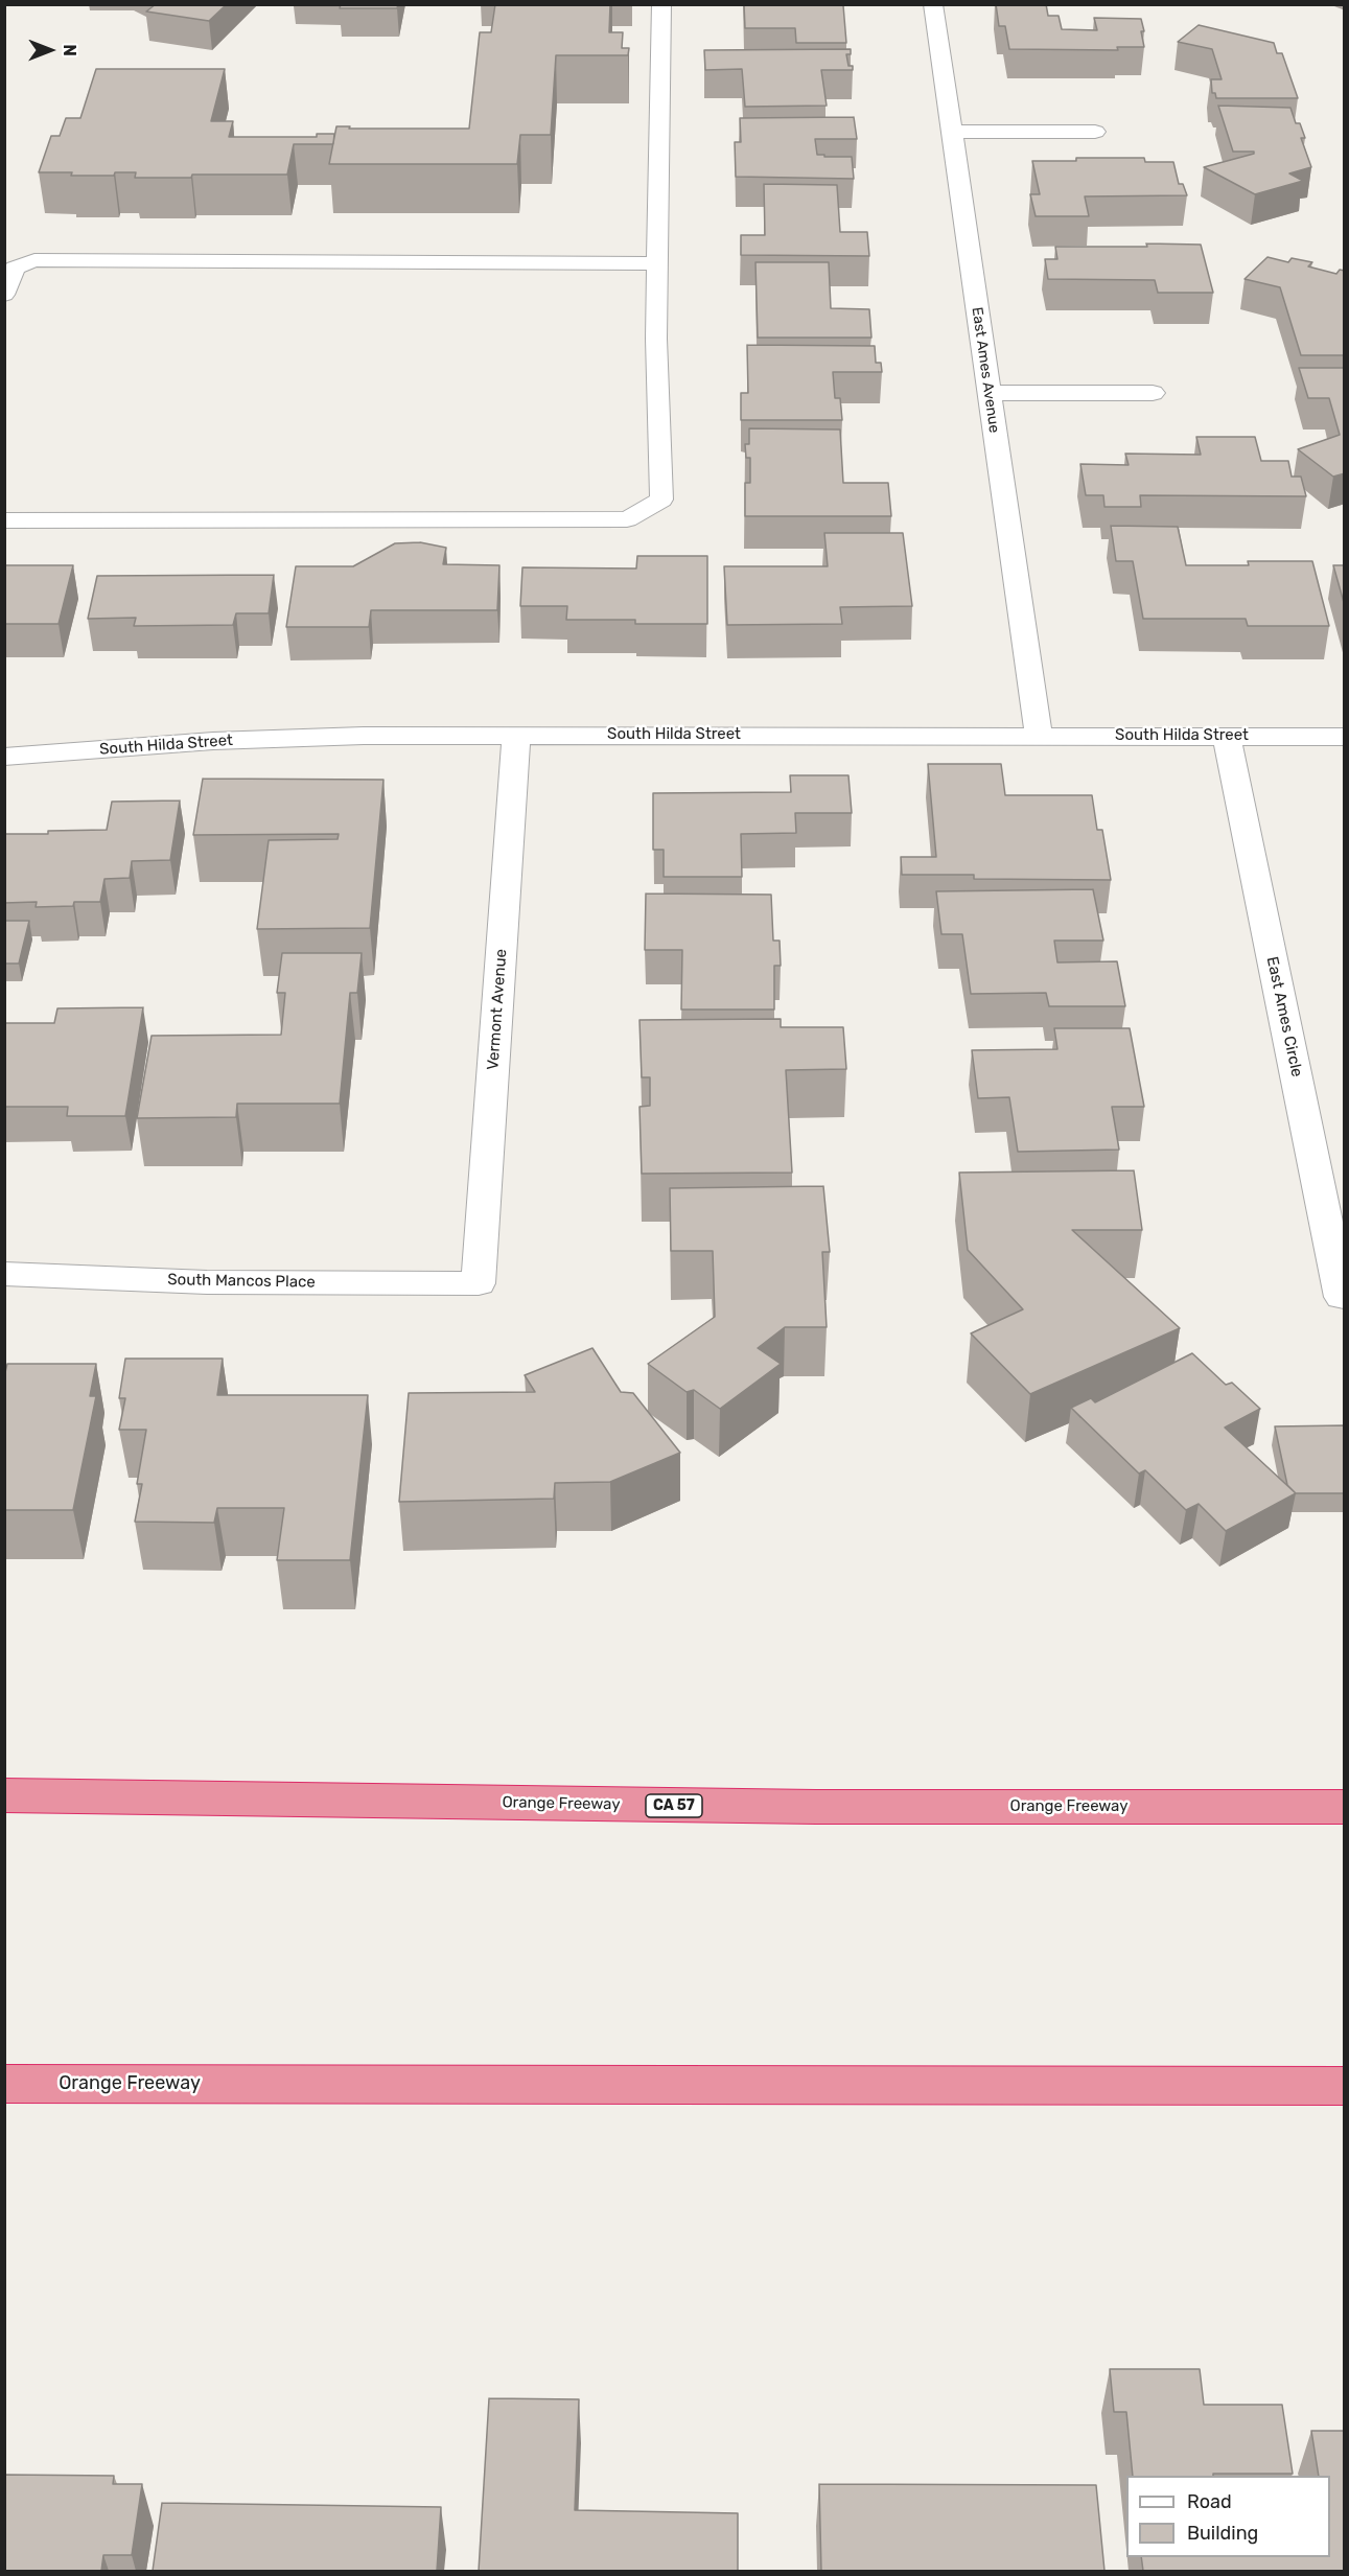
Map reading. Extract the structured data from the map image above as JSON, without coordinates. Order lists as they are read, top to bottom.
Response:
{
  "streets": {
    "highway": ["Orange Freeway", "CA 57"],
    "street": [
      "East Ames Avenue",
      "South Hilda Street",
      "Vermont Avenue",
      "East Ames Circle",
      "South Mancos Place"
    ]
  },
  "crossings": [
    ["East Ames Avenue", "South Hilda Street"],
    ["South Hilda Street", "Vermont Avenue"],
    ["South Hilda Street", "East Ames Circle"],
    ["Vermont Avenue", "South Mancos Place"]
  ],
  "legend": ["Road", "Building"],
  "north": "right"
}
